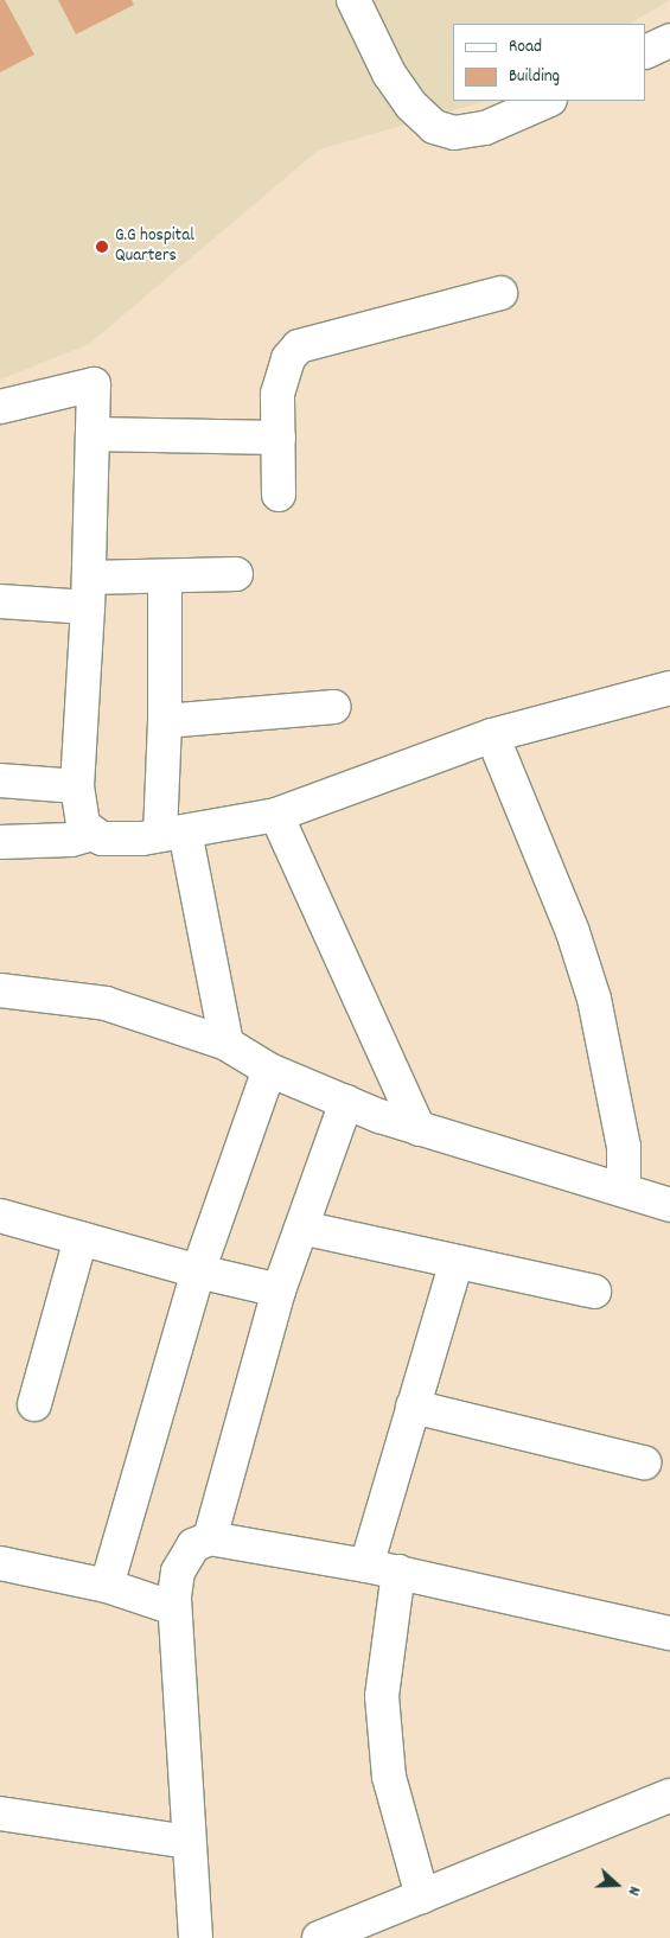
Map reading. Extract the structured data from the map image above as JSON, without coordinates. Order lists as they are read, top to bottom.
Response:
{
  "places": ["G.G hospital Quarters"],
  "legend": ["Road", "Building"],
  "north": "right"
}
